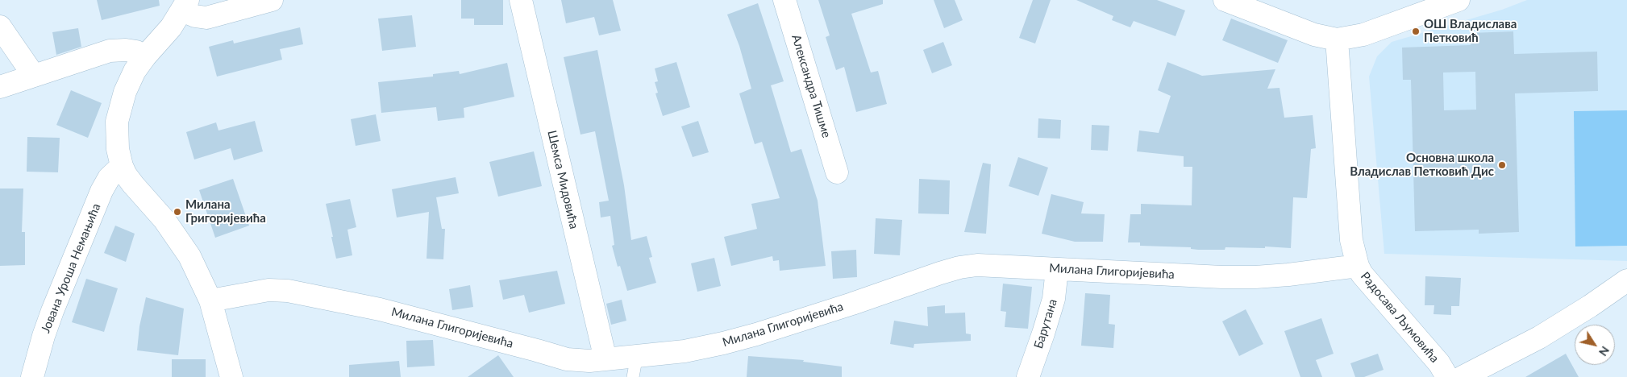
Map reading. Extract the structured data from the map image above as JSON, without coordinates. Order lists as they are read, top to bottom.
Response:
{
  "streets": {
    "street": [
      "Александра Тишме",
      "Шемса Мидовића",
      "Јована Уроша Немањића",
      "Милана Глигоријевића",
      "Радосава Љумовића",
      "Барутана"
    ]
  },
  "crossings": [
    ["Шемса Мидовића", "Милана Глигоријевића"],
    ["Милана Глигоријевића", "Радосава Љумовића"],
    ["Милана Глигоријевића", "Барутана"]
  ],
  "places": ["ОШ Владислава Петковић", "Основна школа Владислав Петковић Дис", "Милана Григоријевића"],
  "north": "bottom right"
}
